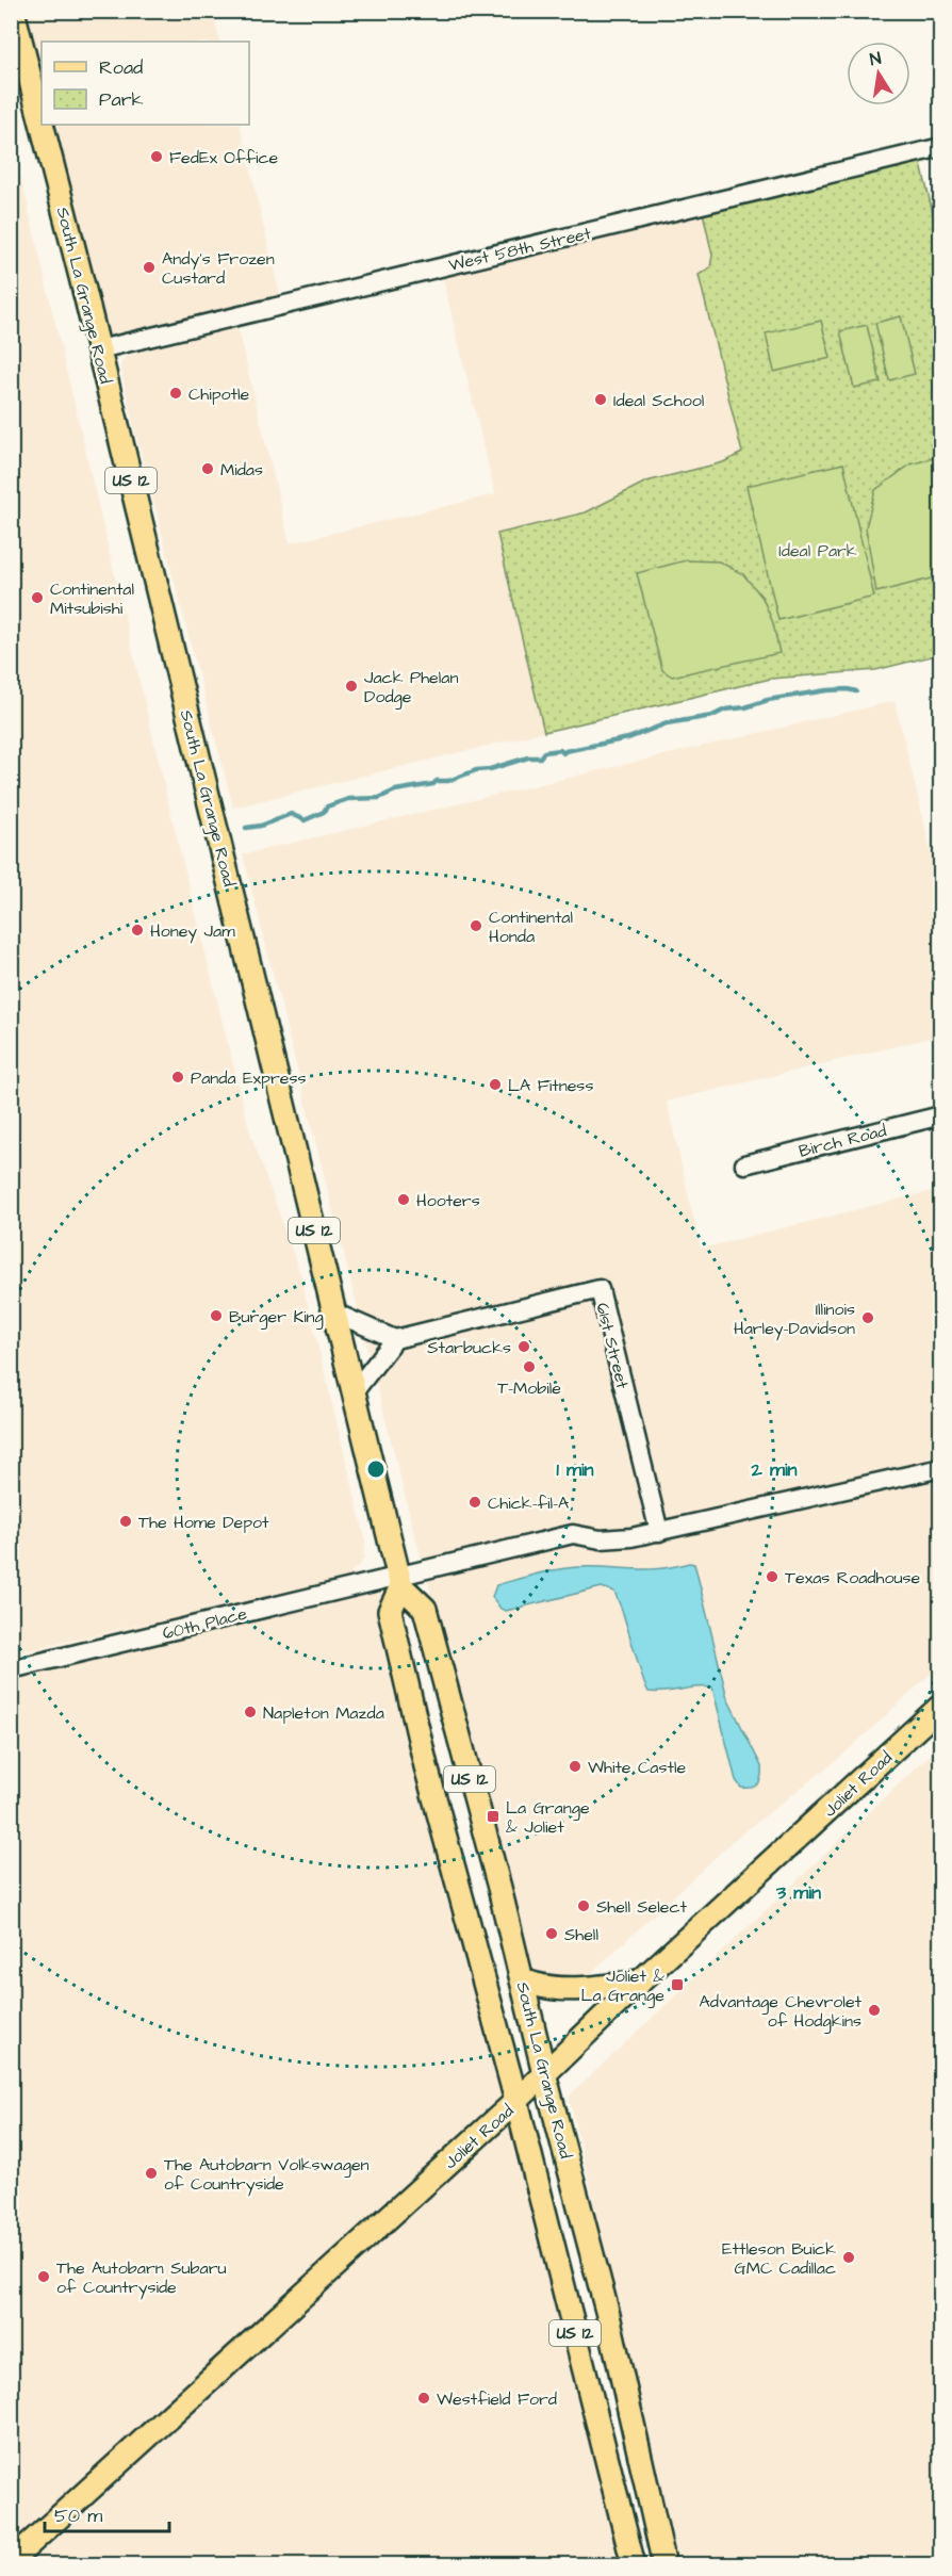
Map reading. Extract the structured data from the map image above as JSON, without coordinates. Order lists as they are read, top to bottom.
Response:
{
  "streets": {
    "main road": ["South La Grange Road", "US 12", "Joliet Road"],
    "street": [
      "West 58th Street",
      "Birch Road",
      "61st Street",
      "60th Place"
    ]
  },
  "crossings": [
    ["West 58th Street", "South La Grange Road"],
    ["South La Grange Road", "60th Place"],
    ["South La Grange Road", "Joliet Road"]
  ],
  "parks": ["Ideal Park"],
  "places": {
    "other": [
      "FedEx Office",
      "Andy's Frozen Custard",
      "Chipotle",
      "Ideal School",
      "Midas",
      "Continental Mitsubishi",
      "Jack Phelan Dodge",
      "Continental Honda",
      "Honey Jam",
      "Panda Express",
      "LA Fitness",
      "Hooters",
      "Burger King",
      "Illinois Harley-Davidson",
      "Starbucks",
      "T-Mobile",
      "Chick-fil-A",
      "The Home Depot",
      "Texas Roadhouse",
      "Napleton Mazda",
      "White Castle",
      "Shell Select",
      "Shell",
      "Advantage Chevrolet of Hodgkins",
      "The Autobarn Volkswagen of Countryside",
      "Ettleson Buick GMC Cadillac",
      "The Autobarn Subaru of Countryside",
      "Westfield Ford"
    ],
    "transit": ["La Grange & Joliet", "Joliet & La Grange"]
  },
  "legend": ["Road", "Park"],
  "scale_bar": "50 m",
  "north": "top",
  "rings": ["1 min", "2 min", "3 min"]
}
